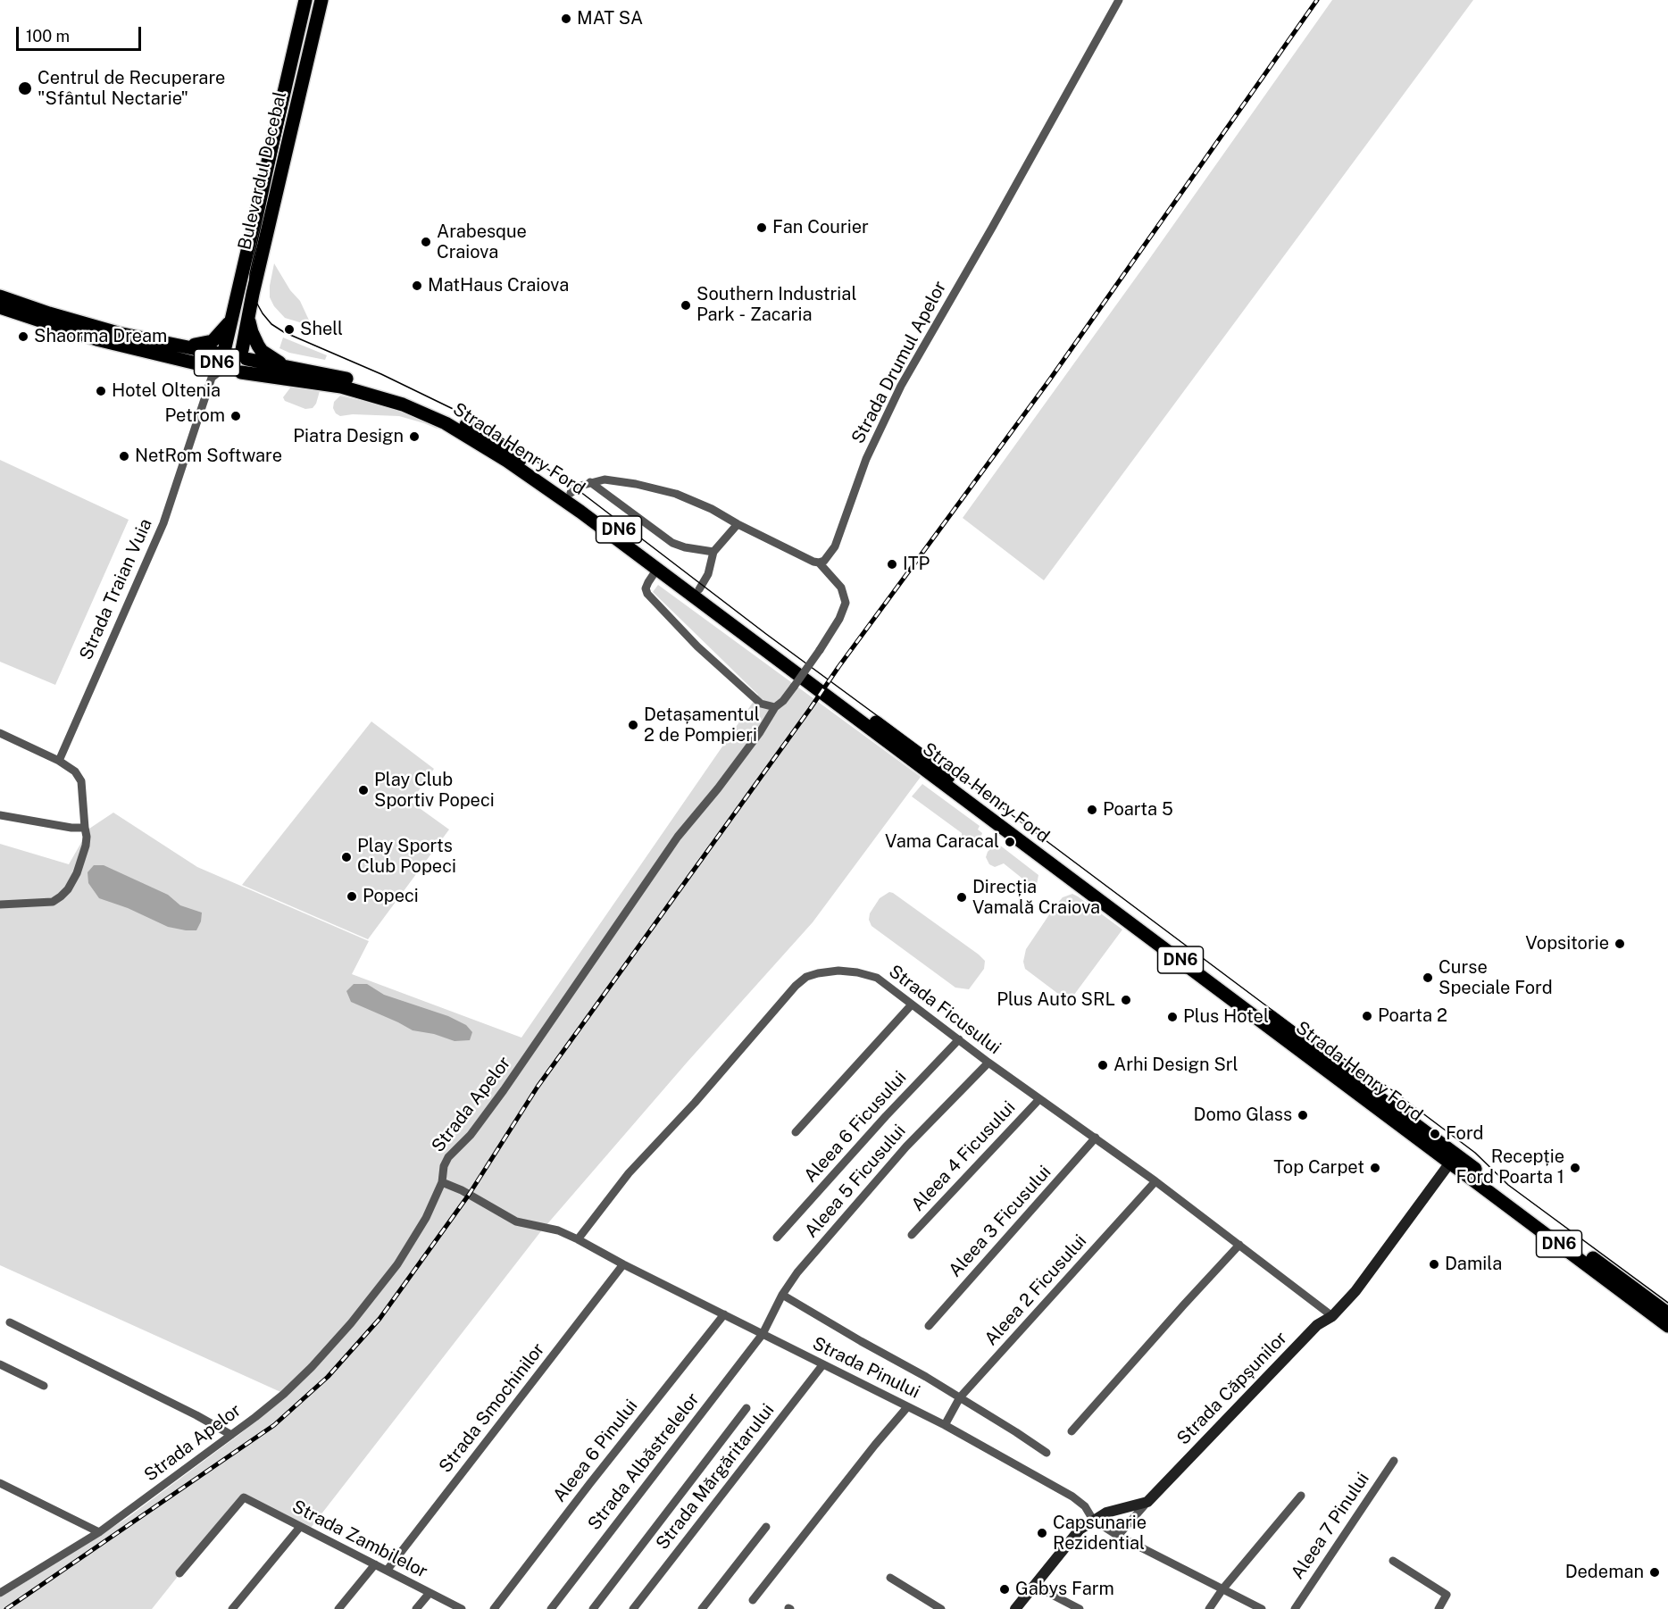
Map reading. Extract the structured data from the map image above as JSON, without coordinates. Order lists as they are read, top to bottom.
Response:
{
  "streets": {
    "main road": ["Bulevardul Decebal", "DN6", "Strada Henry Ford"],
    "street": [
      "Strada Drumul Apelor",
      "Strada Traian Vuia",
      "Strada Ficusului",
      "Strada Apelor",
      "Aleea 6 Ficusului",
      "Aleea 4 Ficusului",
      "Aleea 5 Ficusului",
      "Aleea 3 Ficusului",
      "Aleea 2 Ficusului",
      "Strada Pinului",
      "Strada Căpșunilor",
      "Strada Smochinilor",
      "Aleea 6 Pinului",
      "Strada Albăstrelelor",
      "Strada Mărgăritarului",
      "Aleea 7 Pinului",
      "Strada Zambilelor"
    ]
  },
  "crossings": [
    ["Bulevardul Decebal", "DN6"],
    ["Bulevardul Decebal", "Strada Henry Ford"],
    ["Bulevardul Decebal", "Strada Traian Vuia"],
    ["DN6", "Strada Henry Ford"],
    ["DN6", "Strada Traian Vuia"],
    ["Strada Drumul Apelor", "Strada Apelor"],
    ["Strada Henry Ford", "Strada Traian Vuia"],
    ["Strada Henry Ford", "Strada Căpșunilor"],
    ["Strada Ficusului", "Aleea 6 Ficusului"],
    ["Strada Ficusului", "Aleea 4 Ficusului"],
    ["Strada Ficusului", "Aleea 5 Ficusului"],
    ["Strada Ficusului", "Aleea 3 Ficusului"],
    ["Strada Ficusului", "Aleea 2 Ficusului"],
    ["Strada Ficusului", "Strada Pinului"],
    ["Strada Ficusului", "Strada Căpșunilor"],
    ["Strada Apelor", "Strada Pinului"],
    ["Aleea 5 Ficusului", "Strada Pinului"],
    ["Aleea 5 Ficusului", "Strada Albăstrelelor"],
    ["Aleea 2 Ficusului", "Strada Pinului"],
    ["Strada Pinului", "Strada Smochinilor"],
    ["Strada Pinului", "Aleea 6 Pinului"],
    ["Strada Pinului", "Strada Albăstrelelor"],
    ["Strada Pinului", "Strada Mărgăritarului"],
    ["Strada Smochinilor", "Strada Zambilelor"]
  ],
  "places": [
    "MAT SA",
    "Centrul de Recuperare \"Sfântul Nectarie\"",
    "Fan Courier",
    "Arabesque Craiova",
    "MatHaus Craiova",
    "Southern Industrial Park - Zacaria",
    "Shell",
    "Shaorma Dream",
    "Hotel Oltenia",
    "Petrom",
    "Piatra Design",
    "NetRom Software",
    "ITP",
    "Detașamentul 2 de Pompieri",
    "Play Club Sportiv Popeci",
    "Poarta 5",
    "Vama Caracal",
    "Play Sports Club Popeci",
    "Popeci",
    "Direcția Vamală Craiova",
    "Vopsitorie",
    "Curse Speciale Ford",
    "Plus Auto SRL",
    "Poarta 2",
    "Plus Hotel",
    "Arhi Design Srl",
    "Domo Glass",
    "Ford",
    "Top Carpet",
    "Recepție Ford Poarta 1",
    "Damila",
    "Capsunarie Rezidential",
    "Dedeman",
    "Gabys Farm"
  ],
  "scale_bar": "100 m"
}
